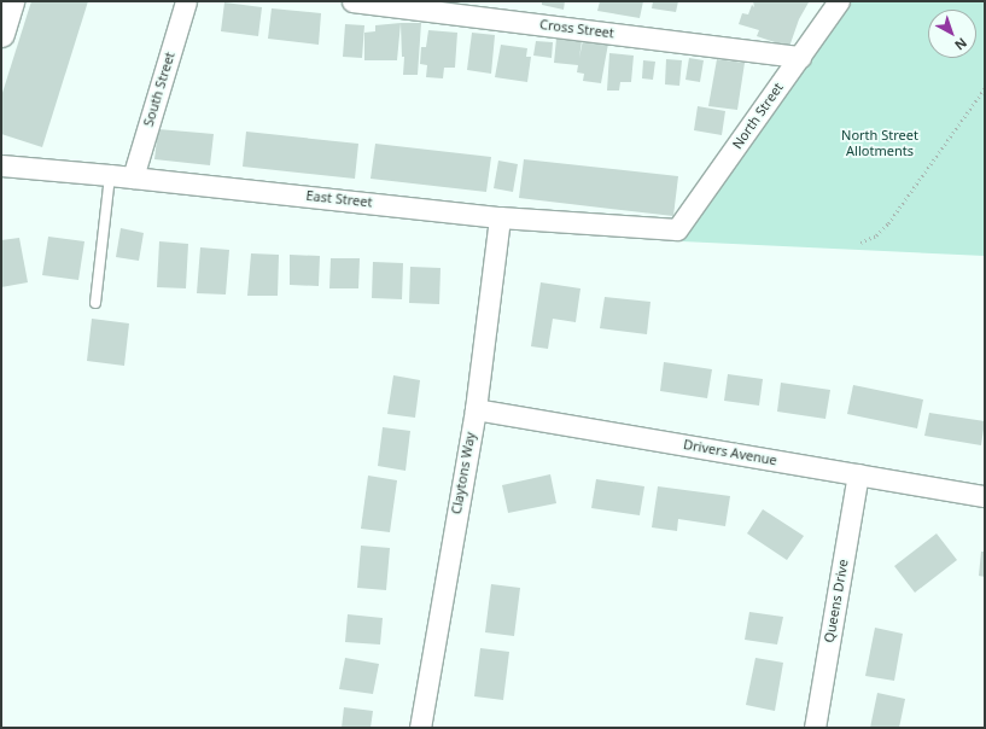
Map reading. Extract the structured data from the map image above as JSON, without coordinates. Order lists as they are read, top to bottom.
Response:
{
  "streets": {
    "street": [
      "Cross Street",
      "South Street",
      "North Street",
      "East Street",
      "Drivers Avenue",
      "Claytons Way",
      "Queens Drive"
    ]
  },
  "crossings": [
    ["Cross Street", "North Street"],
    ["South Street", "East Street"],
    ["North Street", "East Street"],
    ["East Street", "Claytons Way"],
    ["Drivers Avenue", "Claytons Way"],
    ["Drivers Avenue", "Queens Drive"]
  ],
  "parks": ["North Street Allotments"],
  "north": "bottom right"
}
